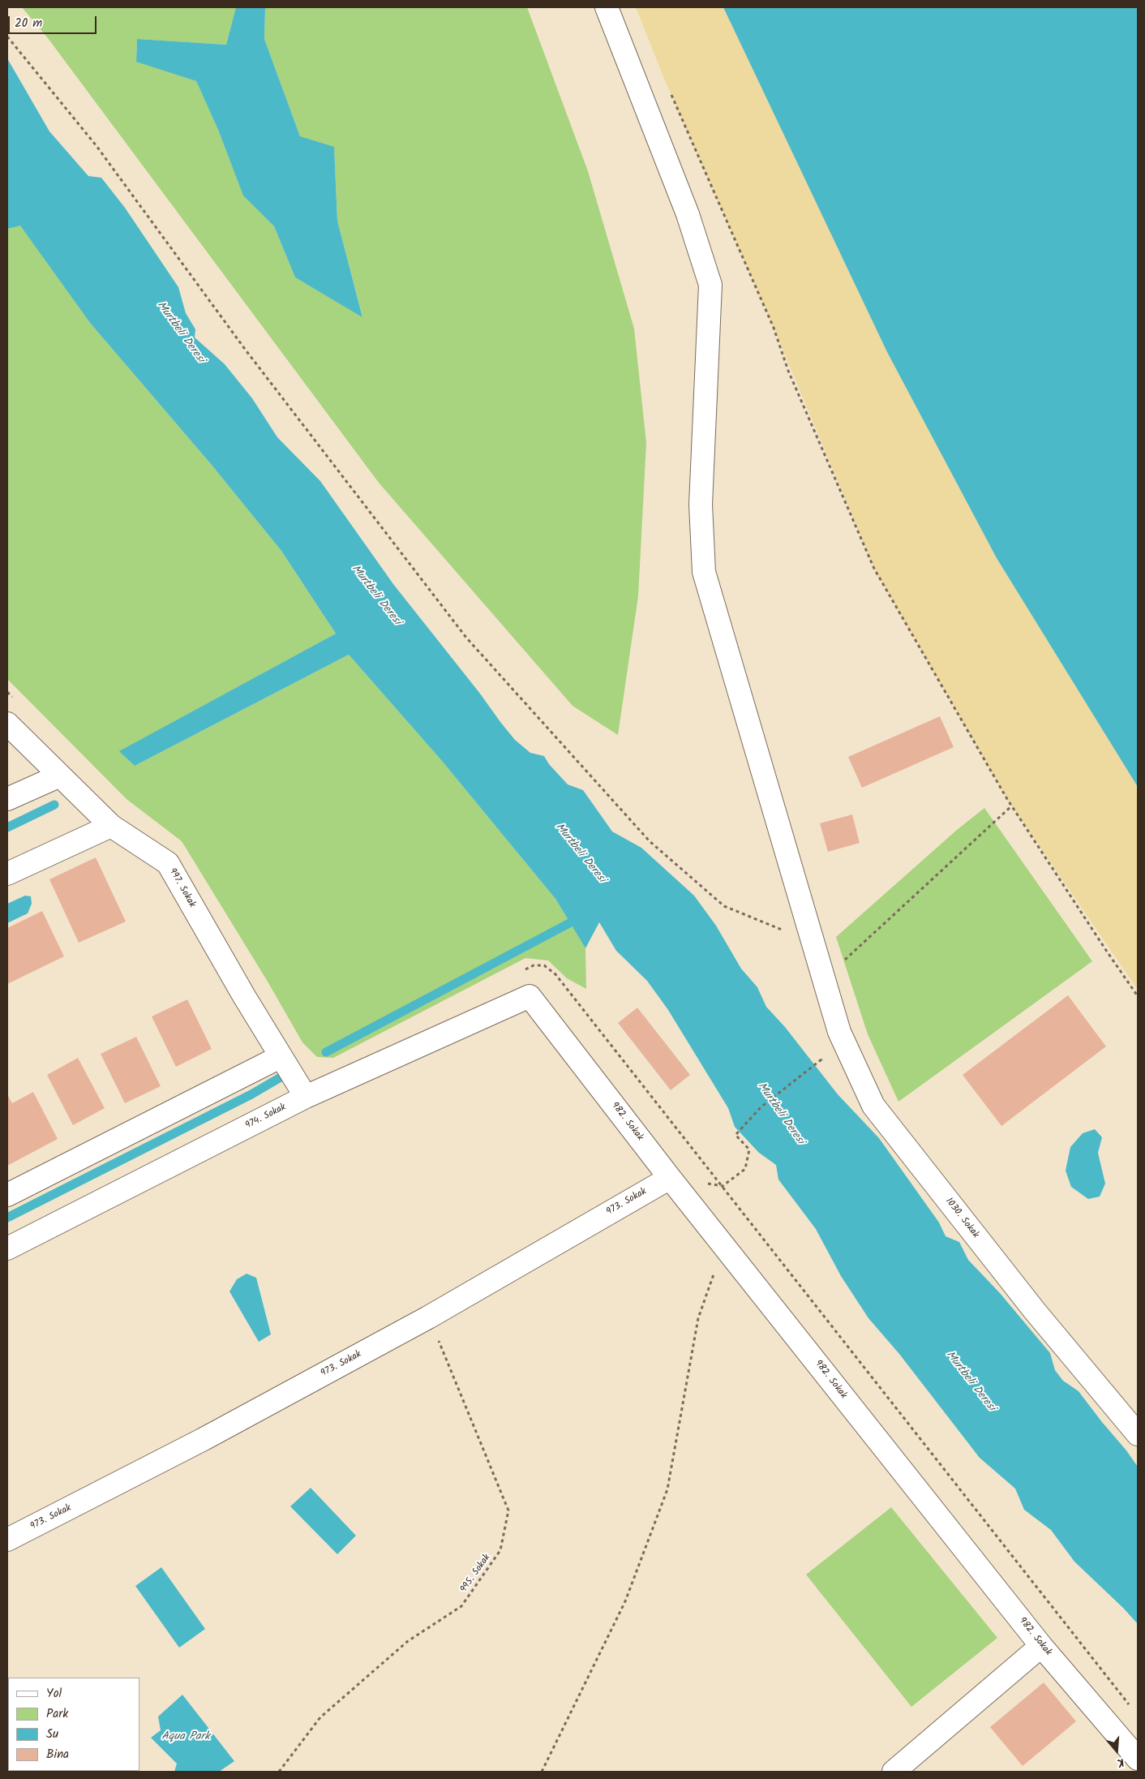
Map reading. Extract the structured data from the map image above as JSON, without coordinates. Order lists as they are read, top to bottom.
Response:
{
  "streets": {
    "street": [
      "997. Sokak",
      "974. Sokak",
      "982. Sokak",
      "973. Sokak",
      "1030. Sokak"
    ],
    "path": ["995. Sokak"]
  },
  "crossings": [
    ["997. Sokak", "974. Sokak"],
    ["974. Sokak", "982. Sokak"],
    ["982. Sokak", "973. Sokak"],
    ["973. Sokak", "995. Sokak"]
  ],
  "water": ["Murtbeli Deresi", "Aqua Park"],
  "legend": [
    "Yol",
    "Park",
    "Su",
    "Bina"
  ],
  "scale_bar": "20 m",
  "north": "bottom"
}
